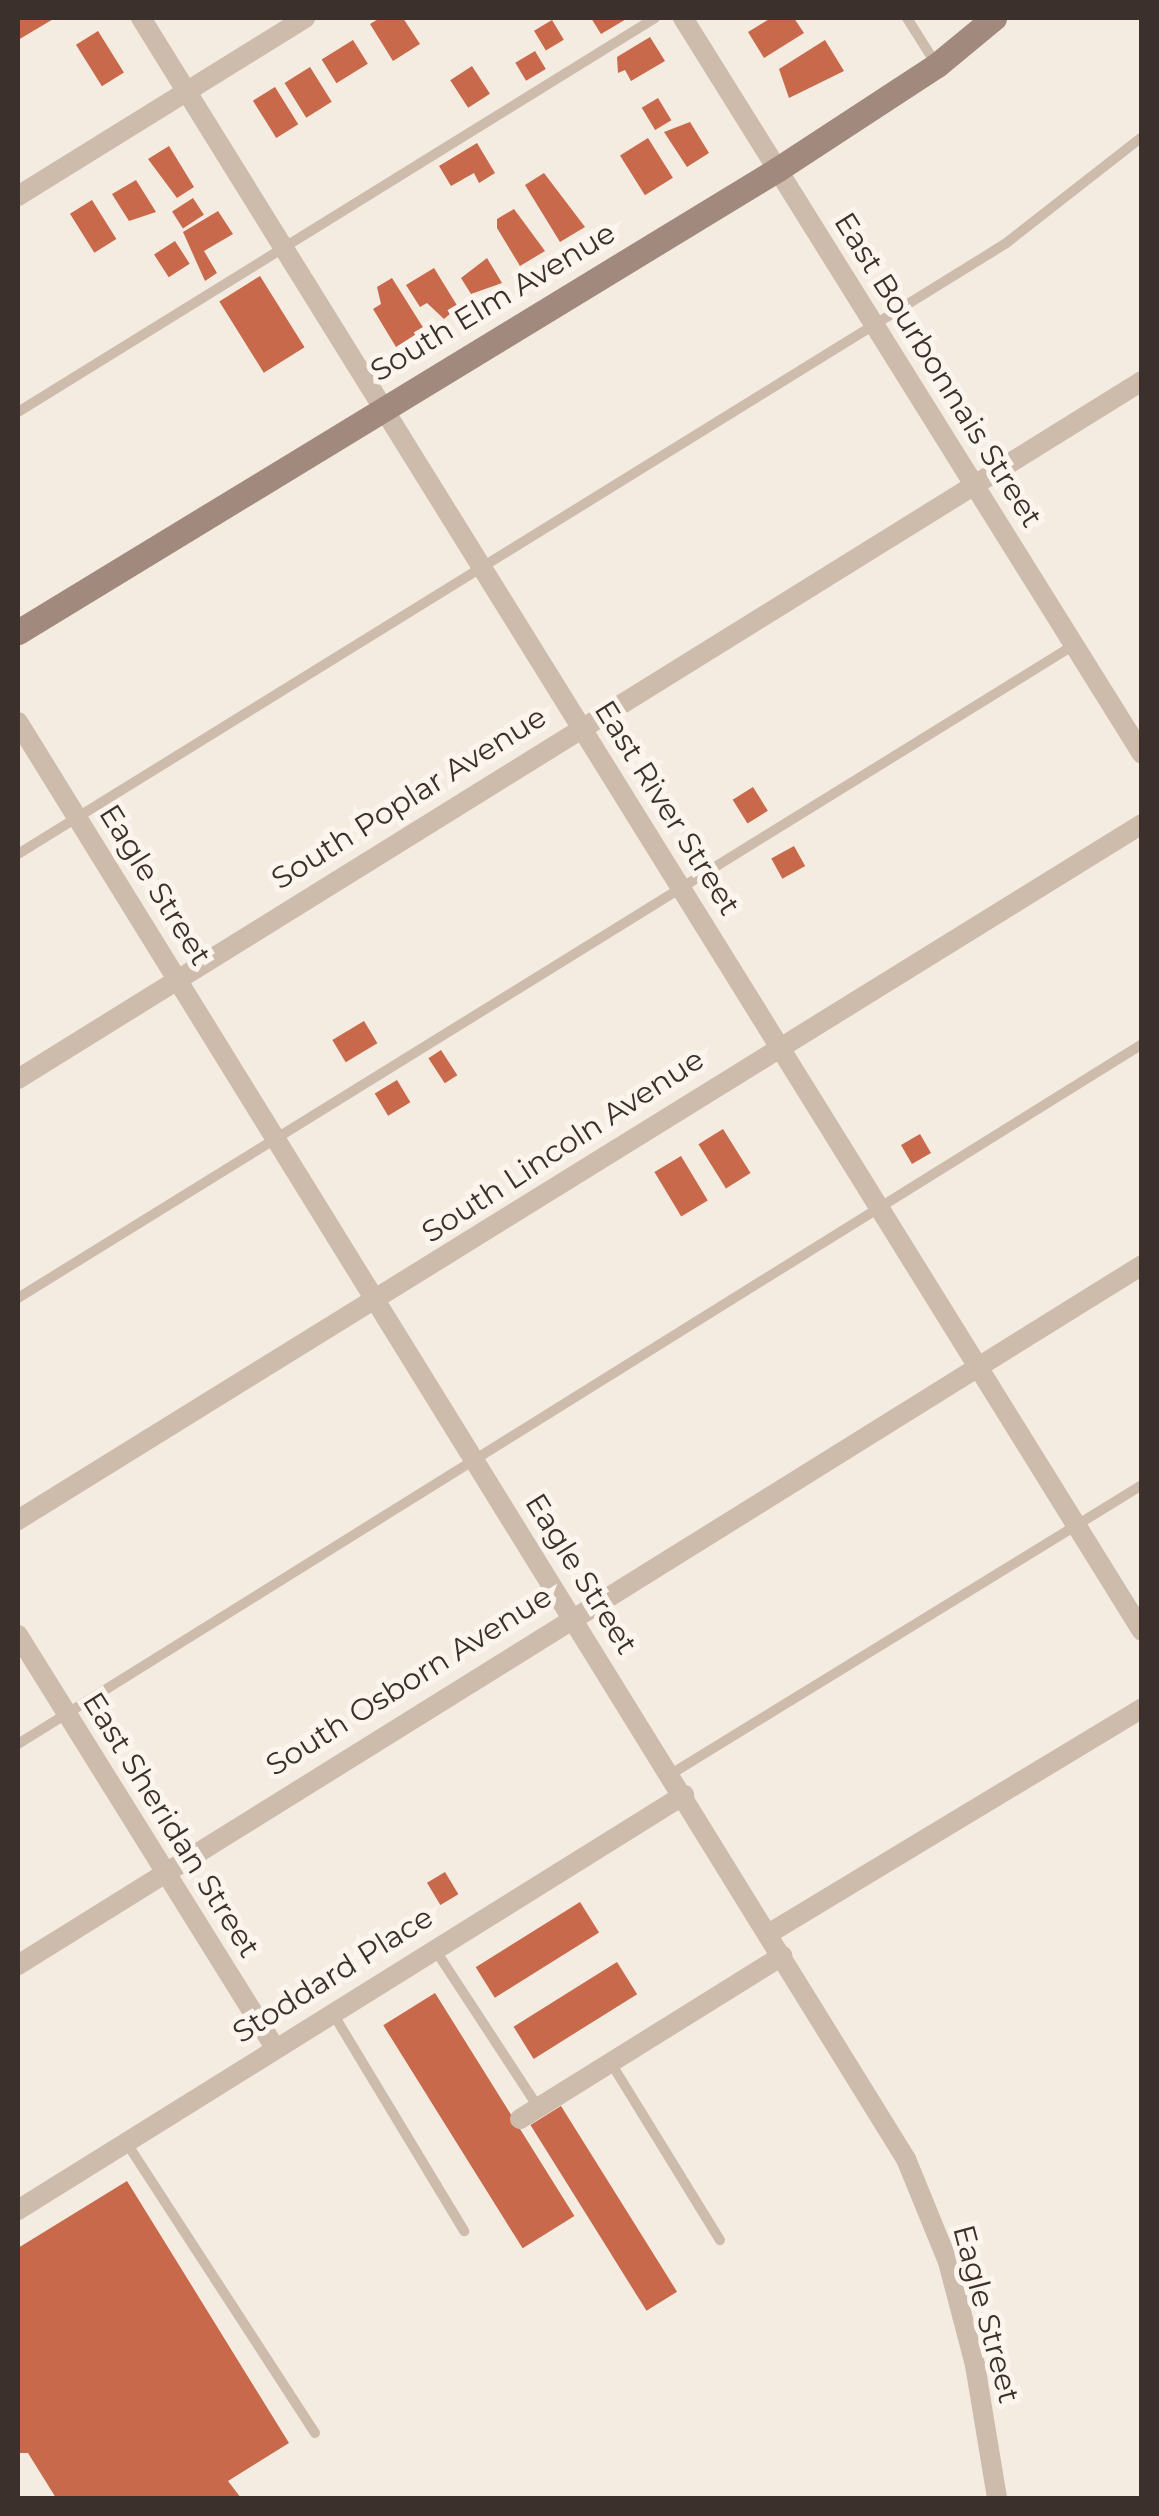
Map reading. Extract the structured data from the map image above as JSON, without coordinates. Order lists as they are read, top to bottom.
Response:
{
  "streets": {
    "street": [
      "South Elm Avenue",
      "East Bourbonnais Street",
      "South Poplar Avenue",
      "East River Street",
      "Eagle Street",
      "South Lincoln Avenue",
      "South Osborn Avenue",
      "East Sheridan Street",
      "Stoddard Place"
    ]
  },
  "crossings": [
    ["South Elm Avenue", "East Bourbonnais Street"],
    ["South Elm Avenue", "East River Street"],
    ["East Bourbonnais Street", "South Poplar Avenue"],
    ["South Poplar Avenue", "East River Street"],
    ["South Poplar Avenue", "Eagle Street"],
    ["East River Street", "South Lincoln Avenue"],
    ["East River Street", "South Osborn Avenue"],
    ["Eagle Street", "South Lincoln Avenue"],
    ["Eagle Street", "South Osborn Avenue"],
    ["Eagle Street", "Stoddard Place"],
    ["South Osborn Avenue", "East Sheridan Street"],
    ["East Sheridan Street", "Stoddard Place"]
  ]
}
